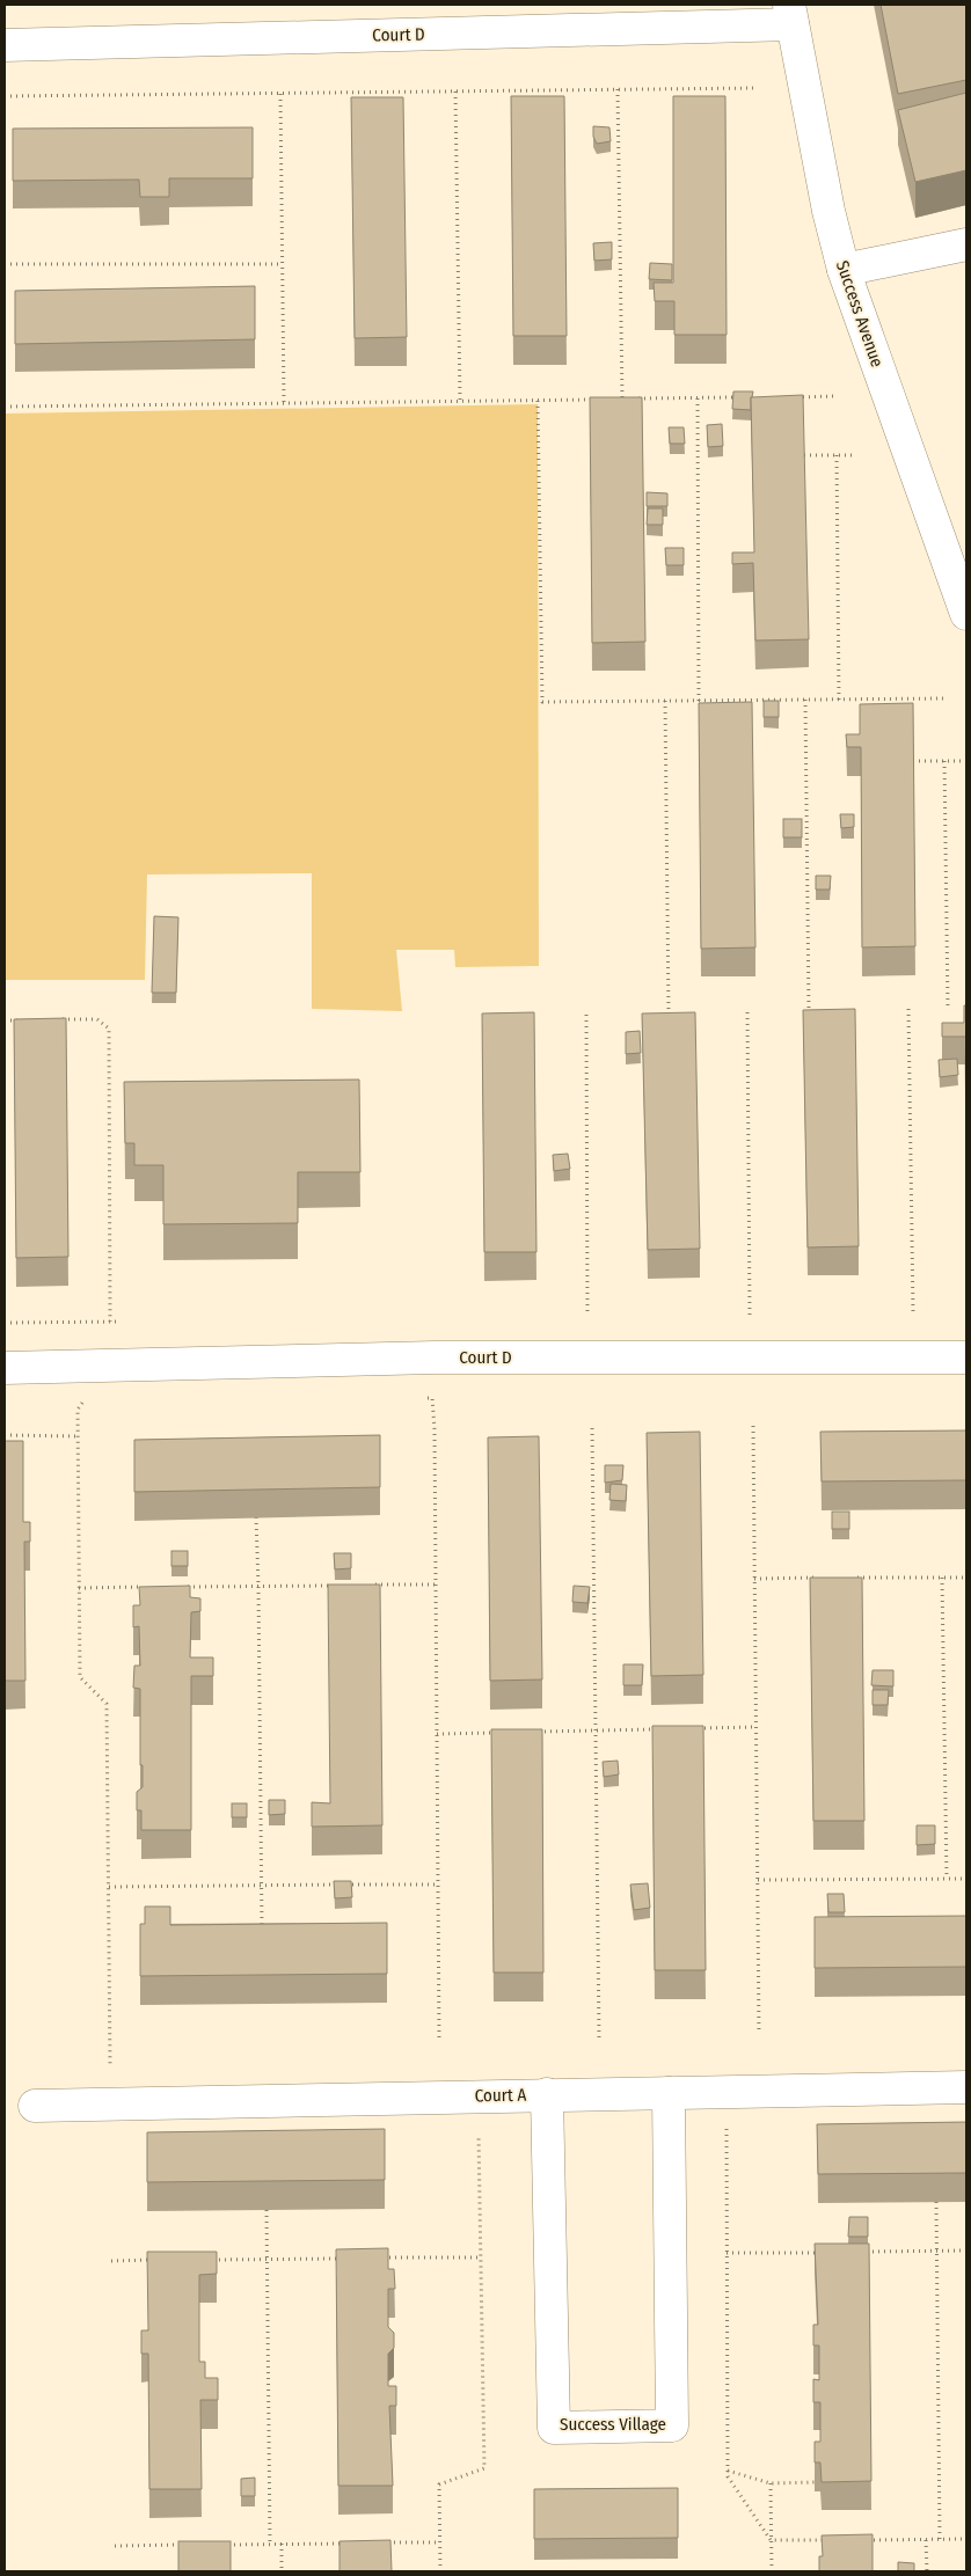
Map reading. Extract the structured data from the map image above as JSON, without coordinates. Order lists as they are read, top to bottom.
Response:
{
  "streets": {
    "street": [
      "Court D",
      "Success Avenue",
      "Court A",
      "Success Village"
    ]
  },
  "crossings": [
    ["Court D", "Success Avenue"],
    ["Court A", "Success Village"]
  ]
}
